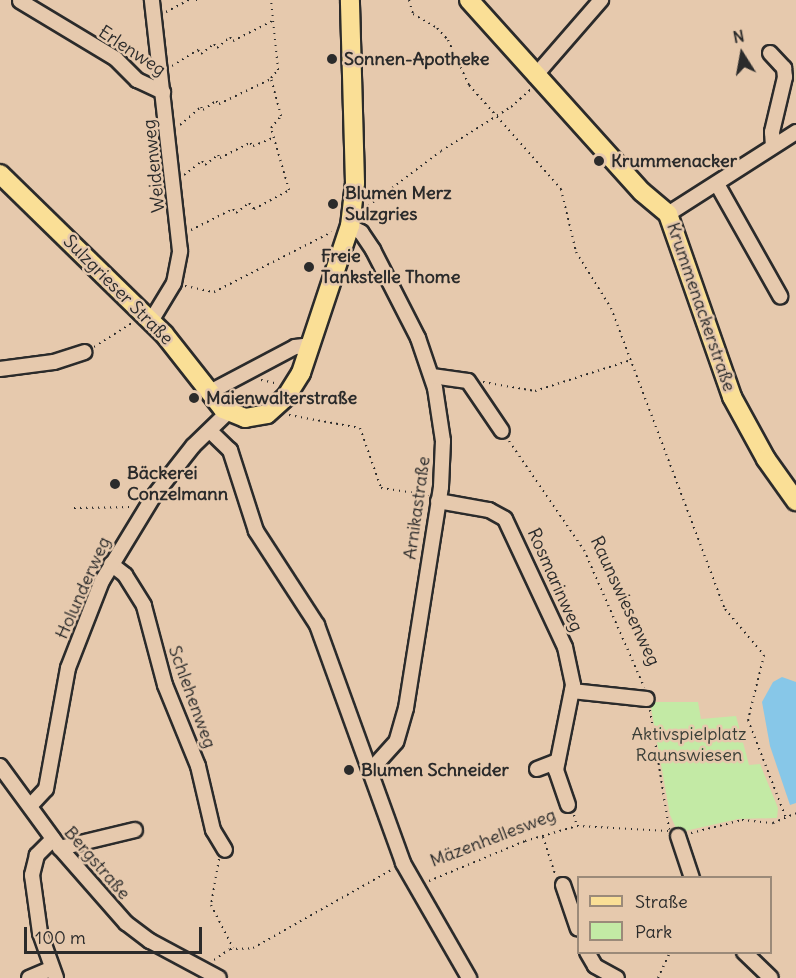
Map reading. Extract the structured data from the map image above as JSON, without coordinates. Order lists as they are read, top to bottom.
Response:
{
  "streets": {
    "main road": ["Sulzgrieser Straße", "Krummenackerstraße"],
    "street": [
      "Erlenweg",
      "Weidenweg",
      "Arnikastraße",
      "Rosmarinweg",
      "Holunderweg",
      "Schlehenweg",
      "Bergstraße"
    ],
    "path": ["Raunswiesenweg", "Mäzenhellesweg"]
  },
  "crossings": [
    ["Erlenweg", "Weidenweg"],
    ["Weidenweg", "Sulzgrieser Straße"],
    ["Sulzgrieser Straße", "Holunderweg"],
    ["Arnikastraße", "Rosmarinweg"],
    ["Holunderweg", "Schlehenweg"],
    ["Holunderweg", "Bergstraße"],
    ["Raunswiesenweg", "Mäzenhellesweg"],
    ["Mäzenhellesweg", "Bergstraße"]
  ],
  "parks": ["Aktivspielplatz Raunswiesen"],
  "places": [
    "Sonnen-Apotheke",
    "Krummenacker",
    "Blumen Merz Sulzgries",
    "Freie Tankstelle Thome",
    "Maienwalterstraße",
    "Bäckerei Conzelmann",
    "Blumen Schneider"
  ],
  "legend": ["Straße", "Park"],
  "scale_bar": "100 m",
  "north": "top"
}
